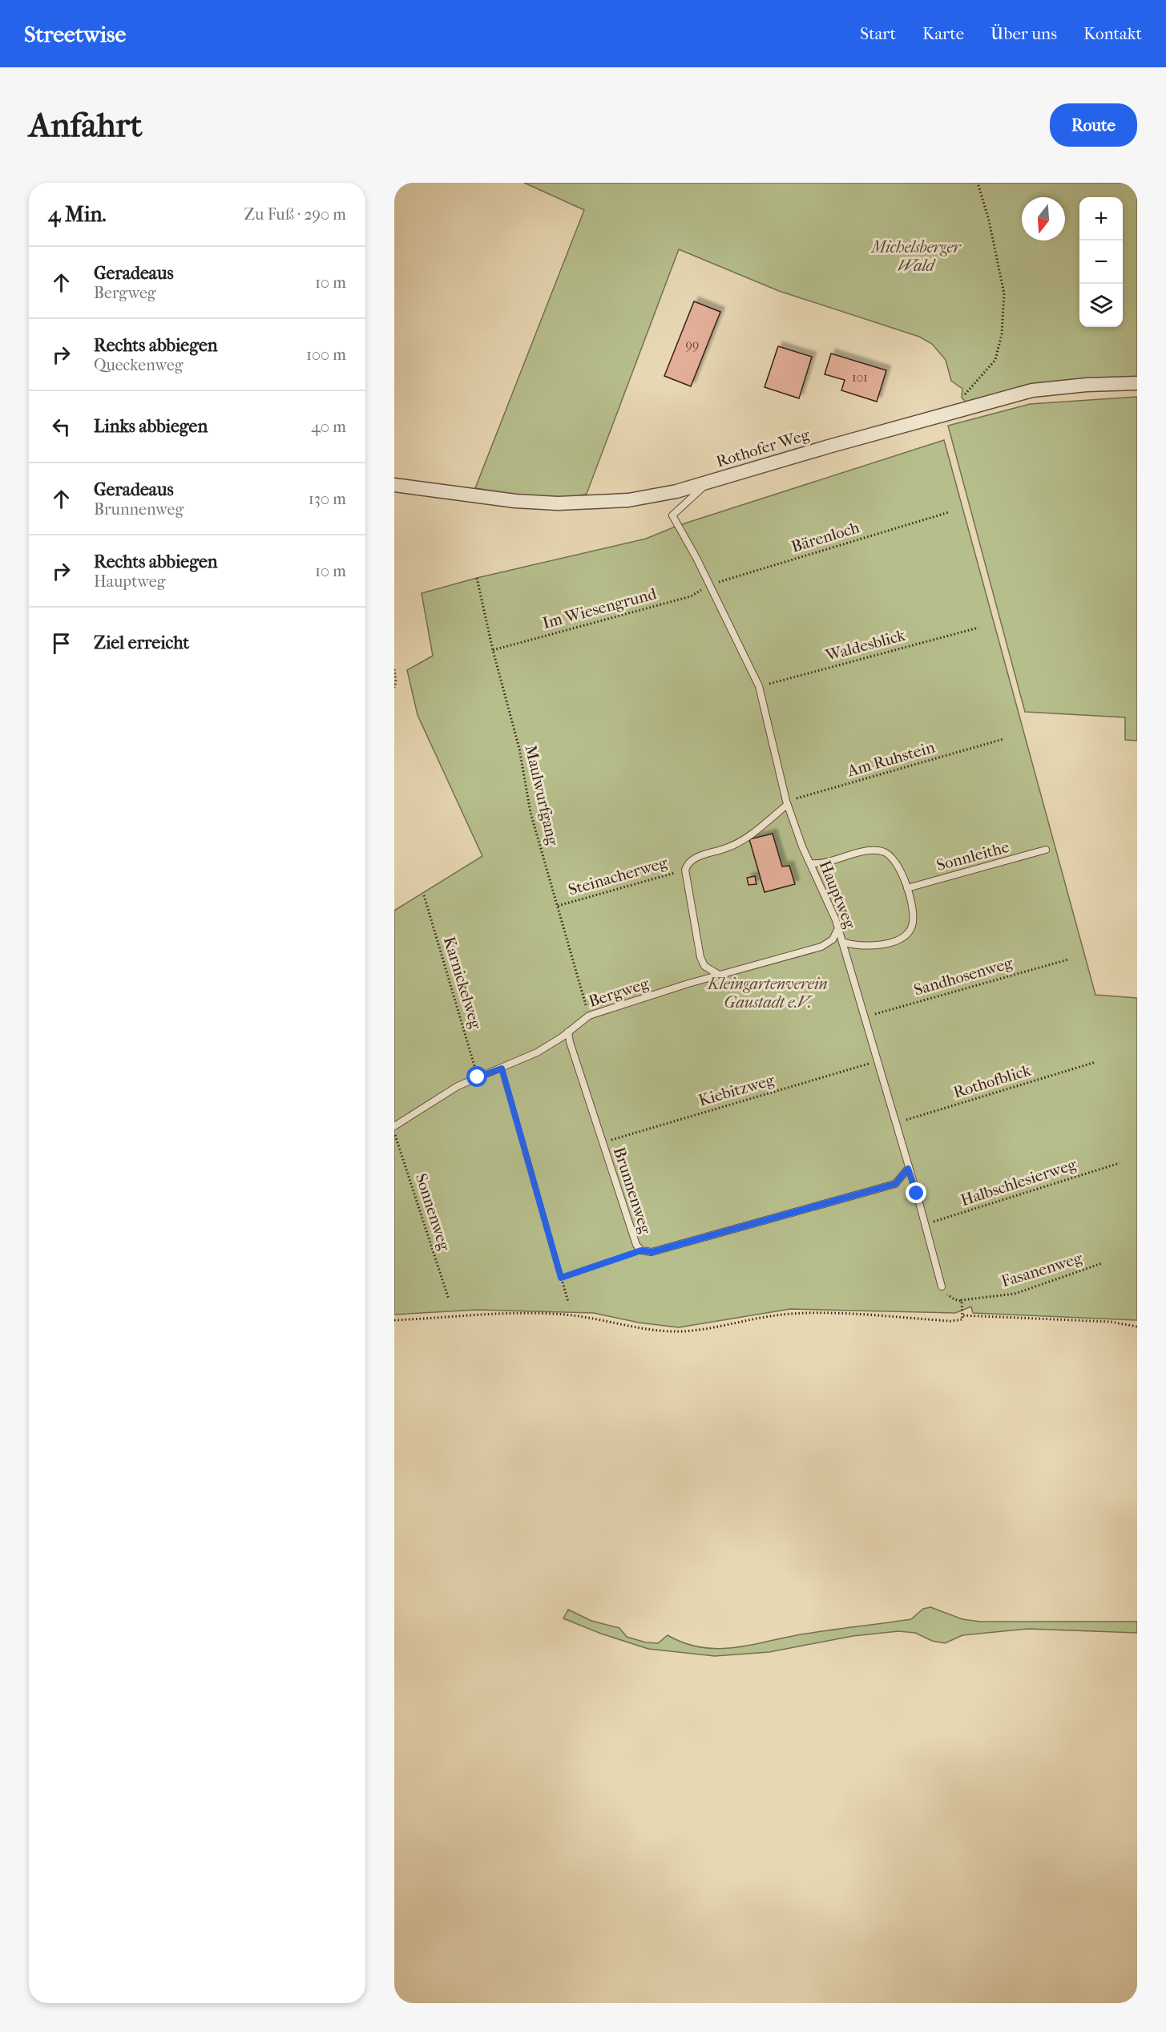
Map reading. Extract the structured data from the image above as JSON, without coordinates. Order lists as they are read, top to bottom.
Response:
{
  "streets": {
    "street": ["Rothofer Weg"],
    "lane": [
      "Sonnleithe",
      "Hauptweg",
      "Bergweg",
      "Brunnenweg"
    ],
    "path": [
      "Bärenloch",
      "Im Wiesengrund",
      "Waldesblick",
      "Am Ruhstein",
      "Maulwurfgang",
      "Steinacherweg",
      "Sandhosenweg",
      "Karnickelweg",
      "Rothofblick",
      "Kiebitzweg",
      "Halbschlesierweg",
      "Sonnenweg",
      "Fasanenweg"
    ]
  },
  "crossings": [
    ["Rothofer Weg", "Hauptweg"],
    ["Bärenloch", "Im Wiesengrund"],
    ["Bärenloch", "Hauptweg"],
    ["Im Wiesengrund", "Maulwurfgang"],
    ["Im Wiesengrund", "Hauptweg"],
    ["Waldesblick", "Hauptweg"],
    ["Am Ruhstein", "Hauptweg"],
    ["Maulwurfgang", "Steinacherweg"],
    ["Maulwurfgang", "Bergweg"],
    ["Hauptweg", "Sandhosenweg"],
    ["Hauptweg", "Bergweg"],
    ["Hauptweg", "Rothofblick"],
    ["Hauptweg", "Kiebitzweg"],
    ["Hauptweg", "Halbschlesierweg"],
    ["Hauptweg", "Brunnenweg"],
    ["Karnickelweg", "Bergweg"],
    ["Bergweg", "Brunnenweg"],
    ["Kiebitzweg", "Brunnenweg"]
  ],
  "parks": ["Michelsberger Wald", "Kleingartenverein Gaustadt e.V."],
  "house_numbers": ["99", "101"],
  "north": "bottom",
  "page": {
    "header": "Streetwise",
    "nav": [
      "Start",
      "Karte",
      "Über uns",
      "Kontakt"
    ],
    "buttons": "Route",
    "title": "Anfahrt",
    "heading": ["4 Min.", "Zu Fuß · 290 m"],
    "map_buttons": ["+", "−"],
    "list": [
      ["Geradeaus", "Bergweg", "10 m"],
      ["Rechts abbiegen", "Queckenweg", "100 m"],
      ["Links abbiegen", "40 m"],
      ["Geradeaus", "Brunnenweg", "130 m"],
      ["Rechts abbiegen", "Hauptweg", "10 m"],
      "Ziel erreicht"
    ]
  }
}
